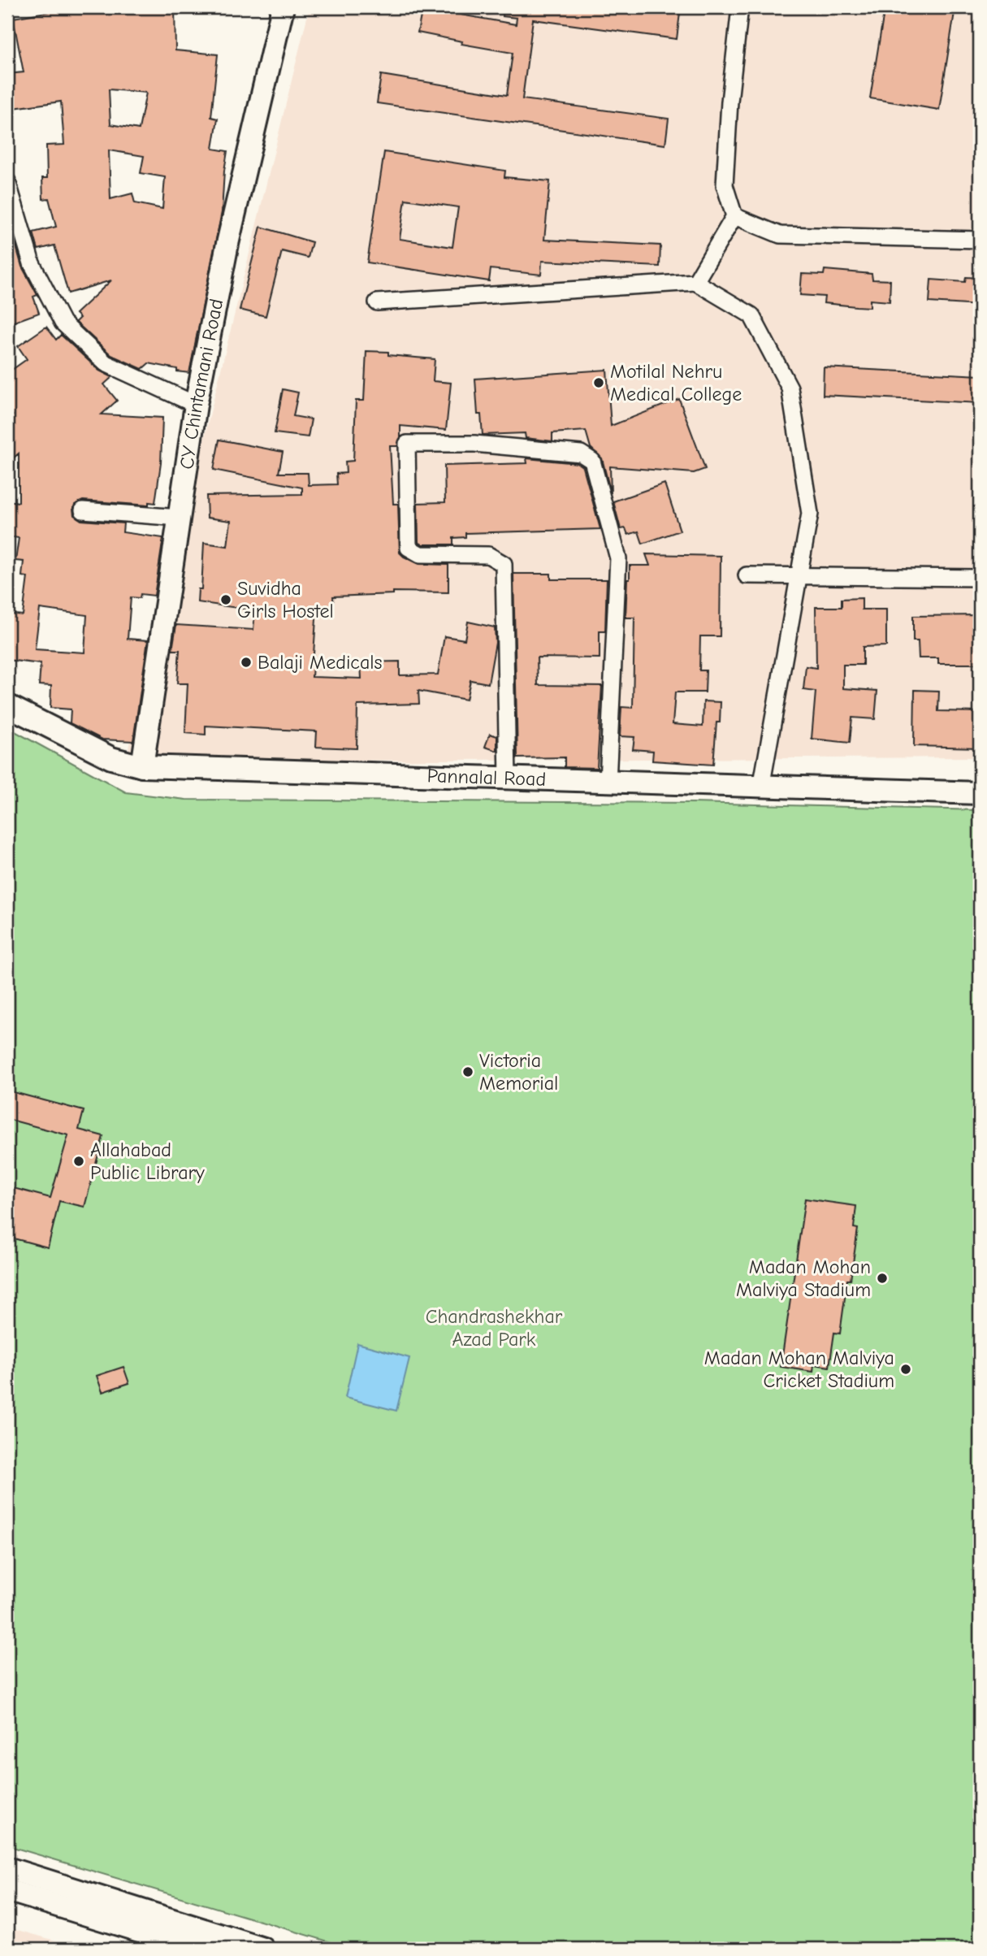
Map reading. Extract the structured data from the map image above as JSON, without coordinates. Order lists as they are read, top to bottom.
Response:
{
  "streets": {
    "street": ["CY Chintamani Road", "Pannalal Road"]
  },
  "crossings": [
    ["CY Chintamani Road", "Pannalal Road"]
  ],
  "parks": ["Chandrashekhar Azad Park"],
  "places": [
    "Motilal Nehru Medical College",
    "Suvidha Girls Hostel",
    "Balaji Medicals",
    "Victoria Memorial",
    "Allahabad Public Library",
    "Madan Mohan Malviya Stadium",
    "Madan Mohan Malviya Cricket Stadium"
  ]
}
